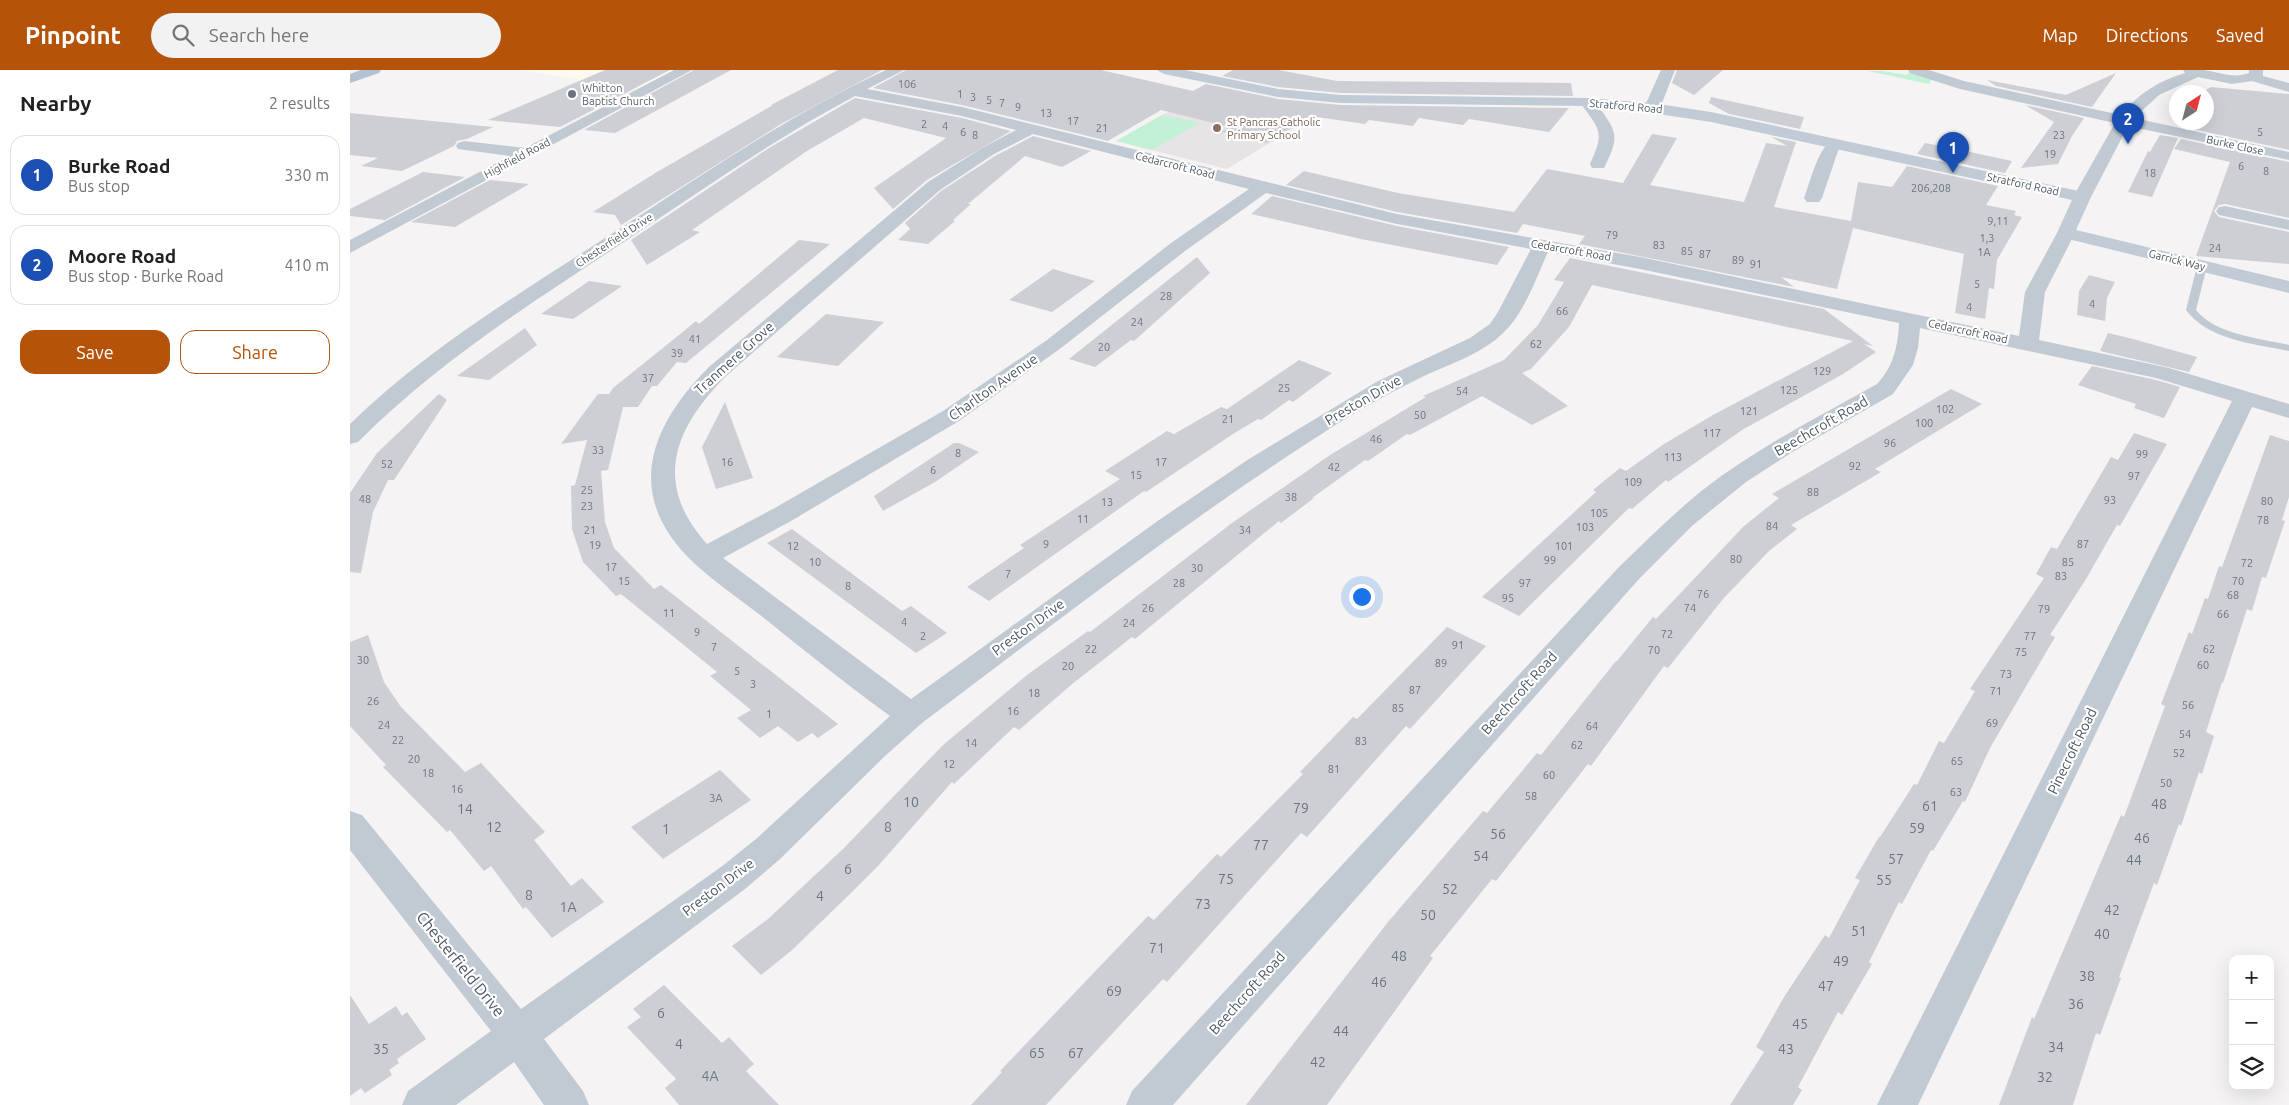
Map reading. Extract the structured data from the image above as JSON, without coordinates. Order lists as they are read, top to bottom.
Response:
{
  "streets": {
    "street": [
      "Stratford Road",
      "Burke Close",
      "Highfield Road",
      "Cedarcroft Road",
      "Chesterfield Drive",
      "Garrick Way",
      "Tranmere Grove",
      "Charlton Avenue",
      "Preston Drive",
      "Beechcroft Road",
      "Pinecroft Road"
    ]
  },
  "crossings": [
    ["Cedarcroft Road", "Chesterfield Drive"],
    ["Cedarcroft Road", "Tranmere Grove"],
    ["Cedarcroft Road", "Charlton Avenue"],
    ["Cedarcroft Road", "Preston Drive"],
    ["Cedarcroft Road", "Beechcroft Road"],
    ["Cedarcroft Road", "Pinecroft Road"],
    ["Chesterfield Drive", "Preston Drive"],
    ["Tranmere Grove", "Charlton Avenue"],
    ["Tranmere Grove", "Preston Drive"]
  ],
  "places": ["Whitton Baptist Church", "St Pancras Catholic Primary School"],
  "house_numbers": [
    "106",
    "1",
    "3",
    "5",
    "7",
    "9",
    "13",
    "17",
    "2",
    "4",
    "21",
    "6",
    "5",
    "8",
    "23",
    "19",
    "6",
    "8",
    "18",
    "206,208",
    "9,11",
    "79",
    "1,3",
    "83",
    "24",
    "85",
    "1A",
    "87",
    "89",
    "91",
    "5",
    "28",
    "4",
    "4",
    "66",
    "24",
    "41",
    "62",
    "20",
    "39",
    "129",
    "37",
    "25",
    "125",
    "54",
    "102",
    "121",
    "50",
    "21",
    "100",
    "117",
    "46",
    "96",
    "33",
    "8",
    "99",
    "113",
    "16",
    "17",
    "52",
    "92",
    "42",
    "6",
    "15",
    "97",
    "109",
    "25",
    "88",
    "38",
    "48",
    "93",
    "80",
    "13",
    "23",
    "105",
    "11",
    "78",
    "84",
    "103",
    "21",
    "34",
    "9",
    "87",
    "19",
    "12",
    "101",
    "80",
    "99",
    "10",
    "85",
    "72",
    "17",
    "30",
    "7",
    "83",
    "15",
    "70",
    "28",
    "97",
    "8",
    "76",
    "68",
    "95",
    "26",
    "74",
    "79",
    "11",
    "66",
    "4",
    "24",
    "9",
    "72",
    "2",
    "77",
    "91",
    "7",
    "22",
    "62",
    "70",
    "75",
    "30",
    "89",
    "60",
    "20",
    "5",
    "73",
    "3",
    "87",
    "71",
    "18",
    "26",
    "56",
    "85",
    "16",
    "1",
    "69",
    "24",
    "64",
    "54",
    "22",
    "83",
    "14",
    "62",
    "52",
    "20",
    "65",
    "12",
    "81",
    "18",
    "60",
    "50",
    "16",
    "63",
    "58",
    "3A",
    "10",
    "48",
    "61",
    "79",
    "14",
    "12",
    "8",
    "59",
    "1",
    "56",
    "46",
    "77",
    "54",
    "57",
    "44",
    "6",
    "75",
    "55",
    "52",
    "8",
    "4",
    "73",
    "1A",
    "42",
    "50",
    "51",
    "40",
    "71",
    "48",
    "49",
    "38",
    "46",
    "47",
    "69",
    "36",
    "6",
    "45",
    "44",
    "4",
    "34",
    "35",
    "43",
    "65",
    "67",
    "42",
    "4A",
    "32"
  ],
  "north": "top right",
  "page": {
    "header": "Pinpoint",
    "search": "Search here",
    "nav": ["Map", "Directions", "Saved"],
    "heading": ["Nearby", "2 results"],
    "pins": ["2", "1"],
    "list": [
      {
        "mark": "1",
        "name": "Burke Road",
        "note": "Bus stop",
        "value": "330 m"
      },
      {
        "mark": "2",
        "name": "Moore Road",
        "note": "Bus stop · Burke Road",
        "value": "410 m"
      }
    ],
    "buttons": ["Save", "Share"],
    "map_buttons": ["+", "−"]
  }
}
